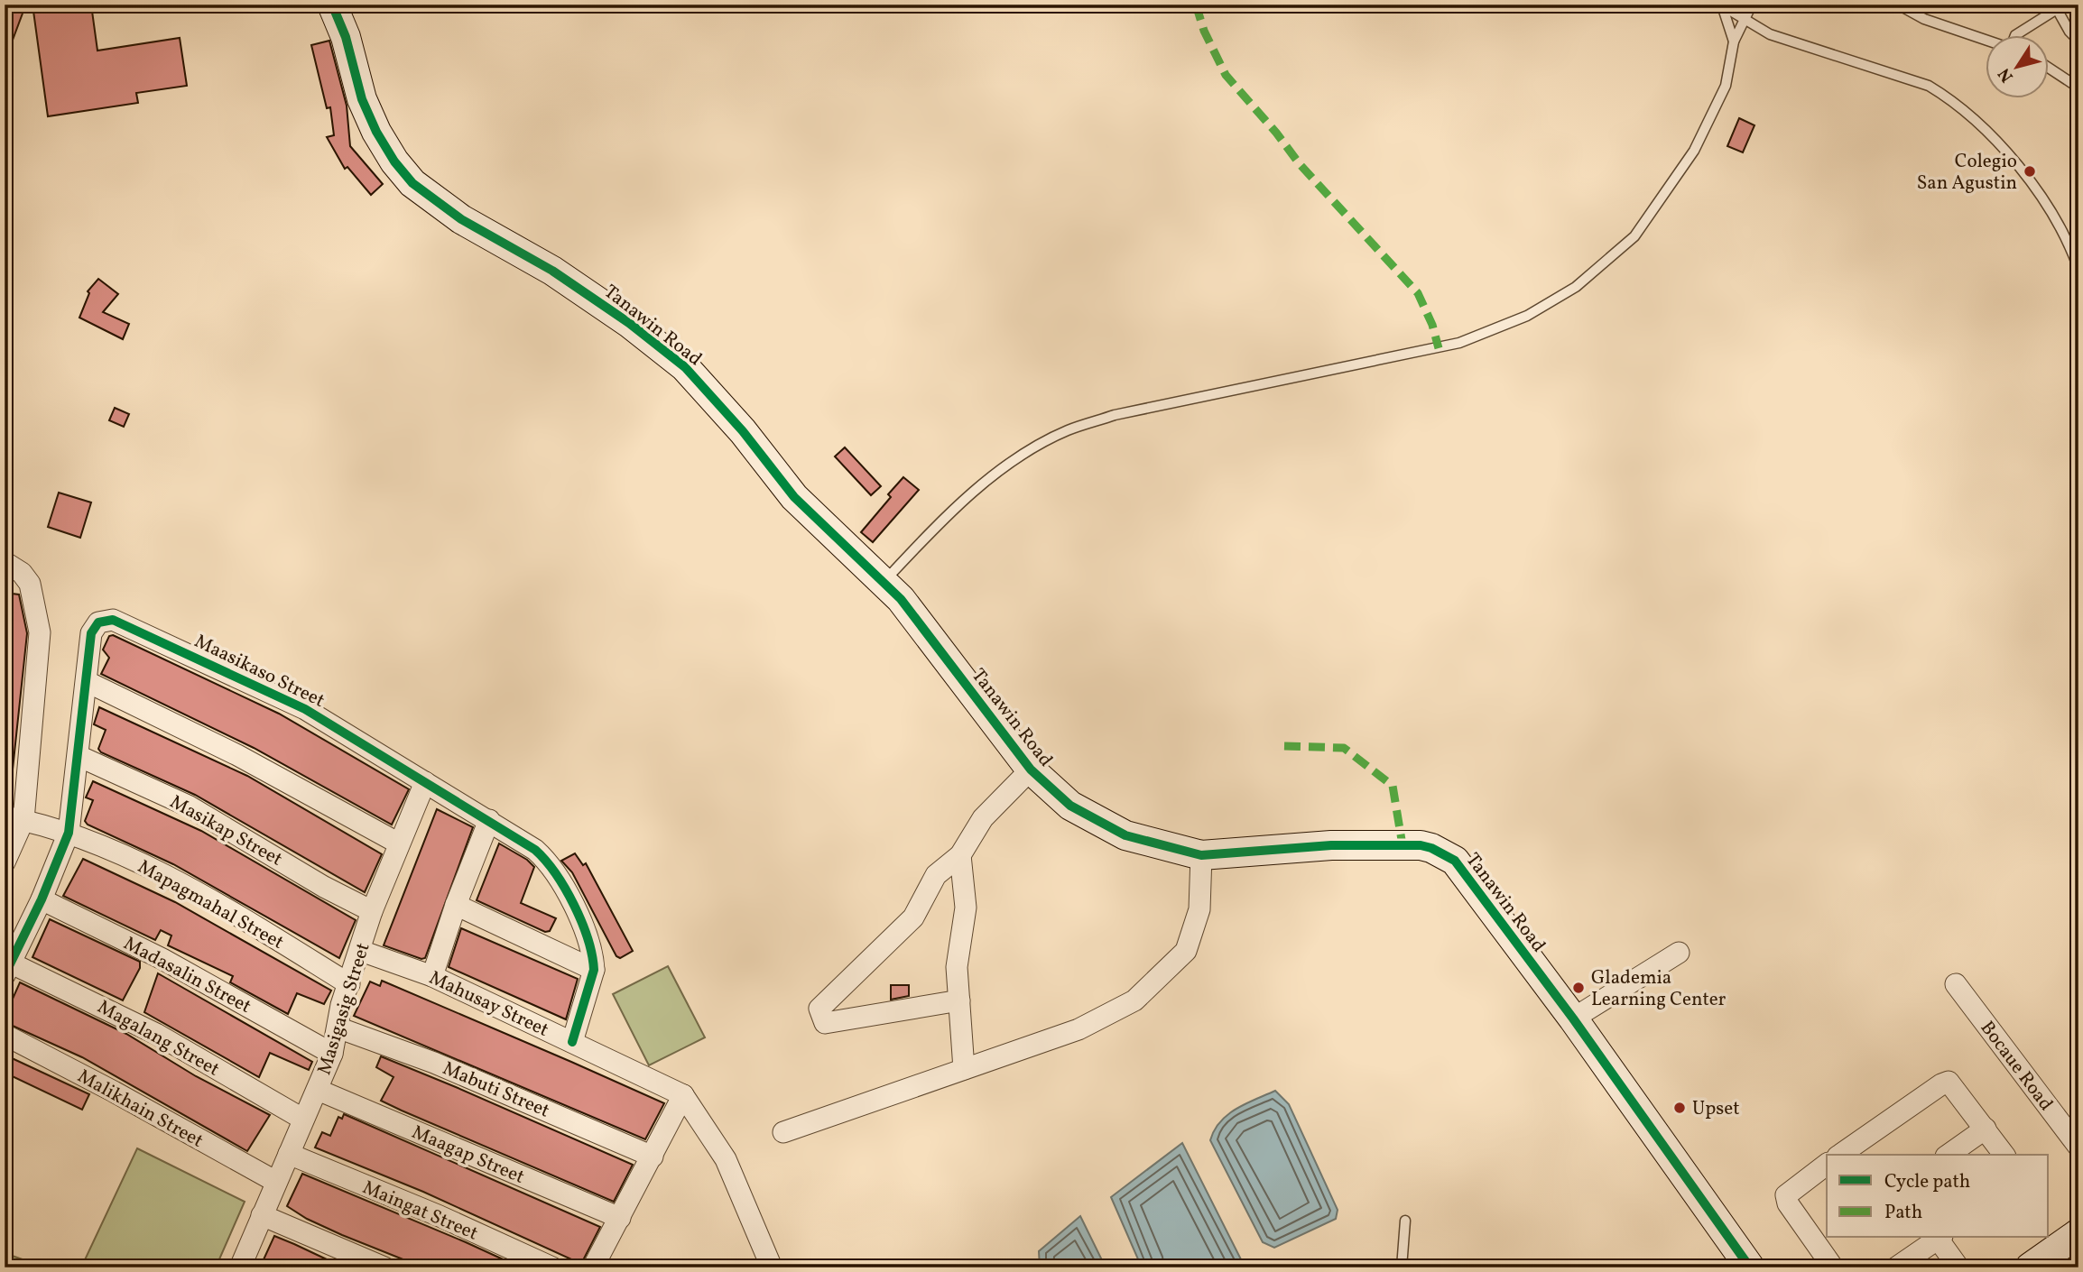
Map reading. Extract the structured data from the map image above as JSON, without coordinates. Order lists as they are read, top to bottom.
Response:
{
  "streets": {
    "street": [
      "Tanawin Road",
      "Maasikaso Street",
      "Masikap Street",
      "Mapagmahal Street",
      "Madasalin Street",
      "Mahusay Street",
      "Masigasig Street",
      "Magalang Street",
      "Bocaue Road",
      "Mabuti Street",
      "Malikhain Street",
      "Maagap Street",
      "Maingat Street"
    ]
  },
  "crossings": [
    ["Maasikaso Street", "Masikap Street"],
    ["Maasikaso Street", "Mapagmahal Street"],
    ["Maasikaso Street", "Madasalin Street"],
    ["Maasikaso Street", "Mahusay Street"],
    ["Maasikaso Street", "Masigasig Street"],
    ["Maasikaso Street", "Magalang Street"],
    ["Masikap Street", "Masigasig Street"],
    ["Mapagmahal Street", "Masigasig Street"],
    ["Madasalin Street", "Masigasig Street"],
    ["Mahusay Street", "Masigasig Street"],
    ["Masigasig Street", "Magalang Street"],
    ["Masigasig Street", "Mabuti Street"],
    ["Masigasig Street", "Malikhain Street"],
    ["Masigasig Street", "Maagap Street"],
    ["Masigasig Street", "Maingat Street"]
  ],
  "places": ["Colegio San Agustin", "Glademia Learning Center", "Upset"],
  "legend": ["Cycle path", "Path"],
  "north": "bottom left"
}
